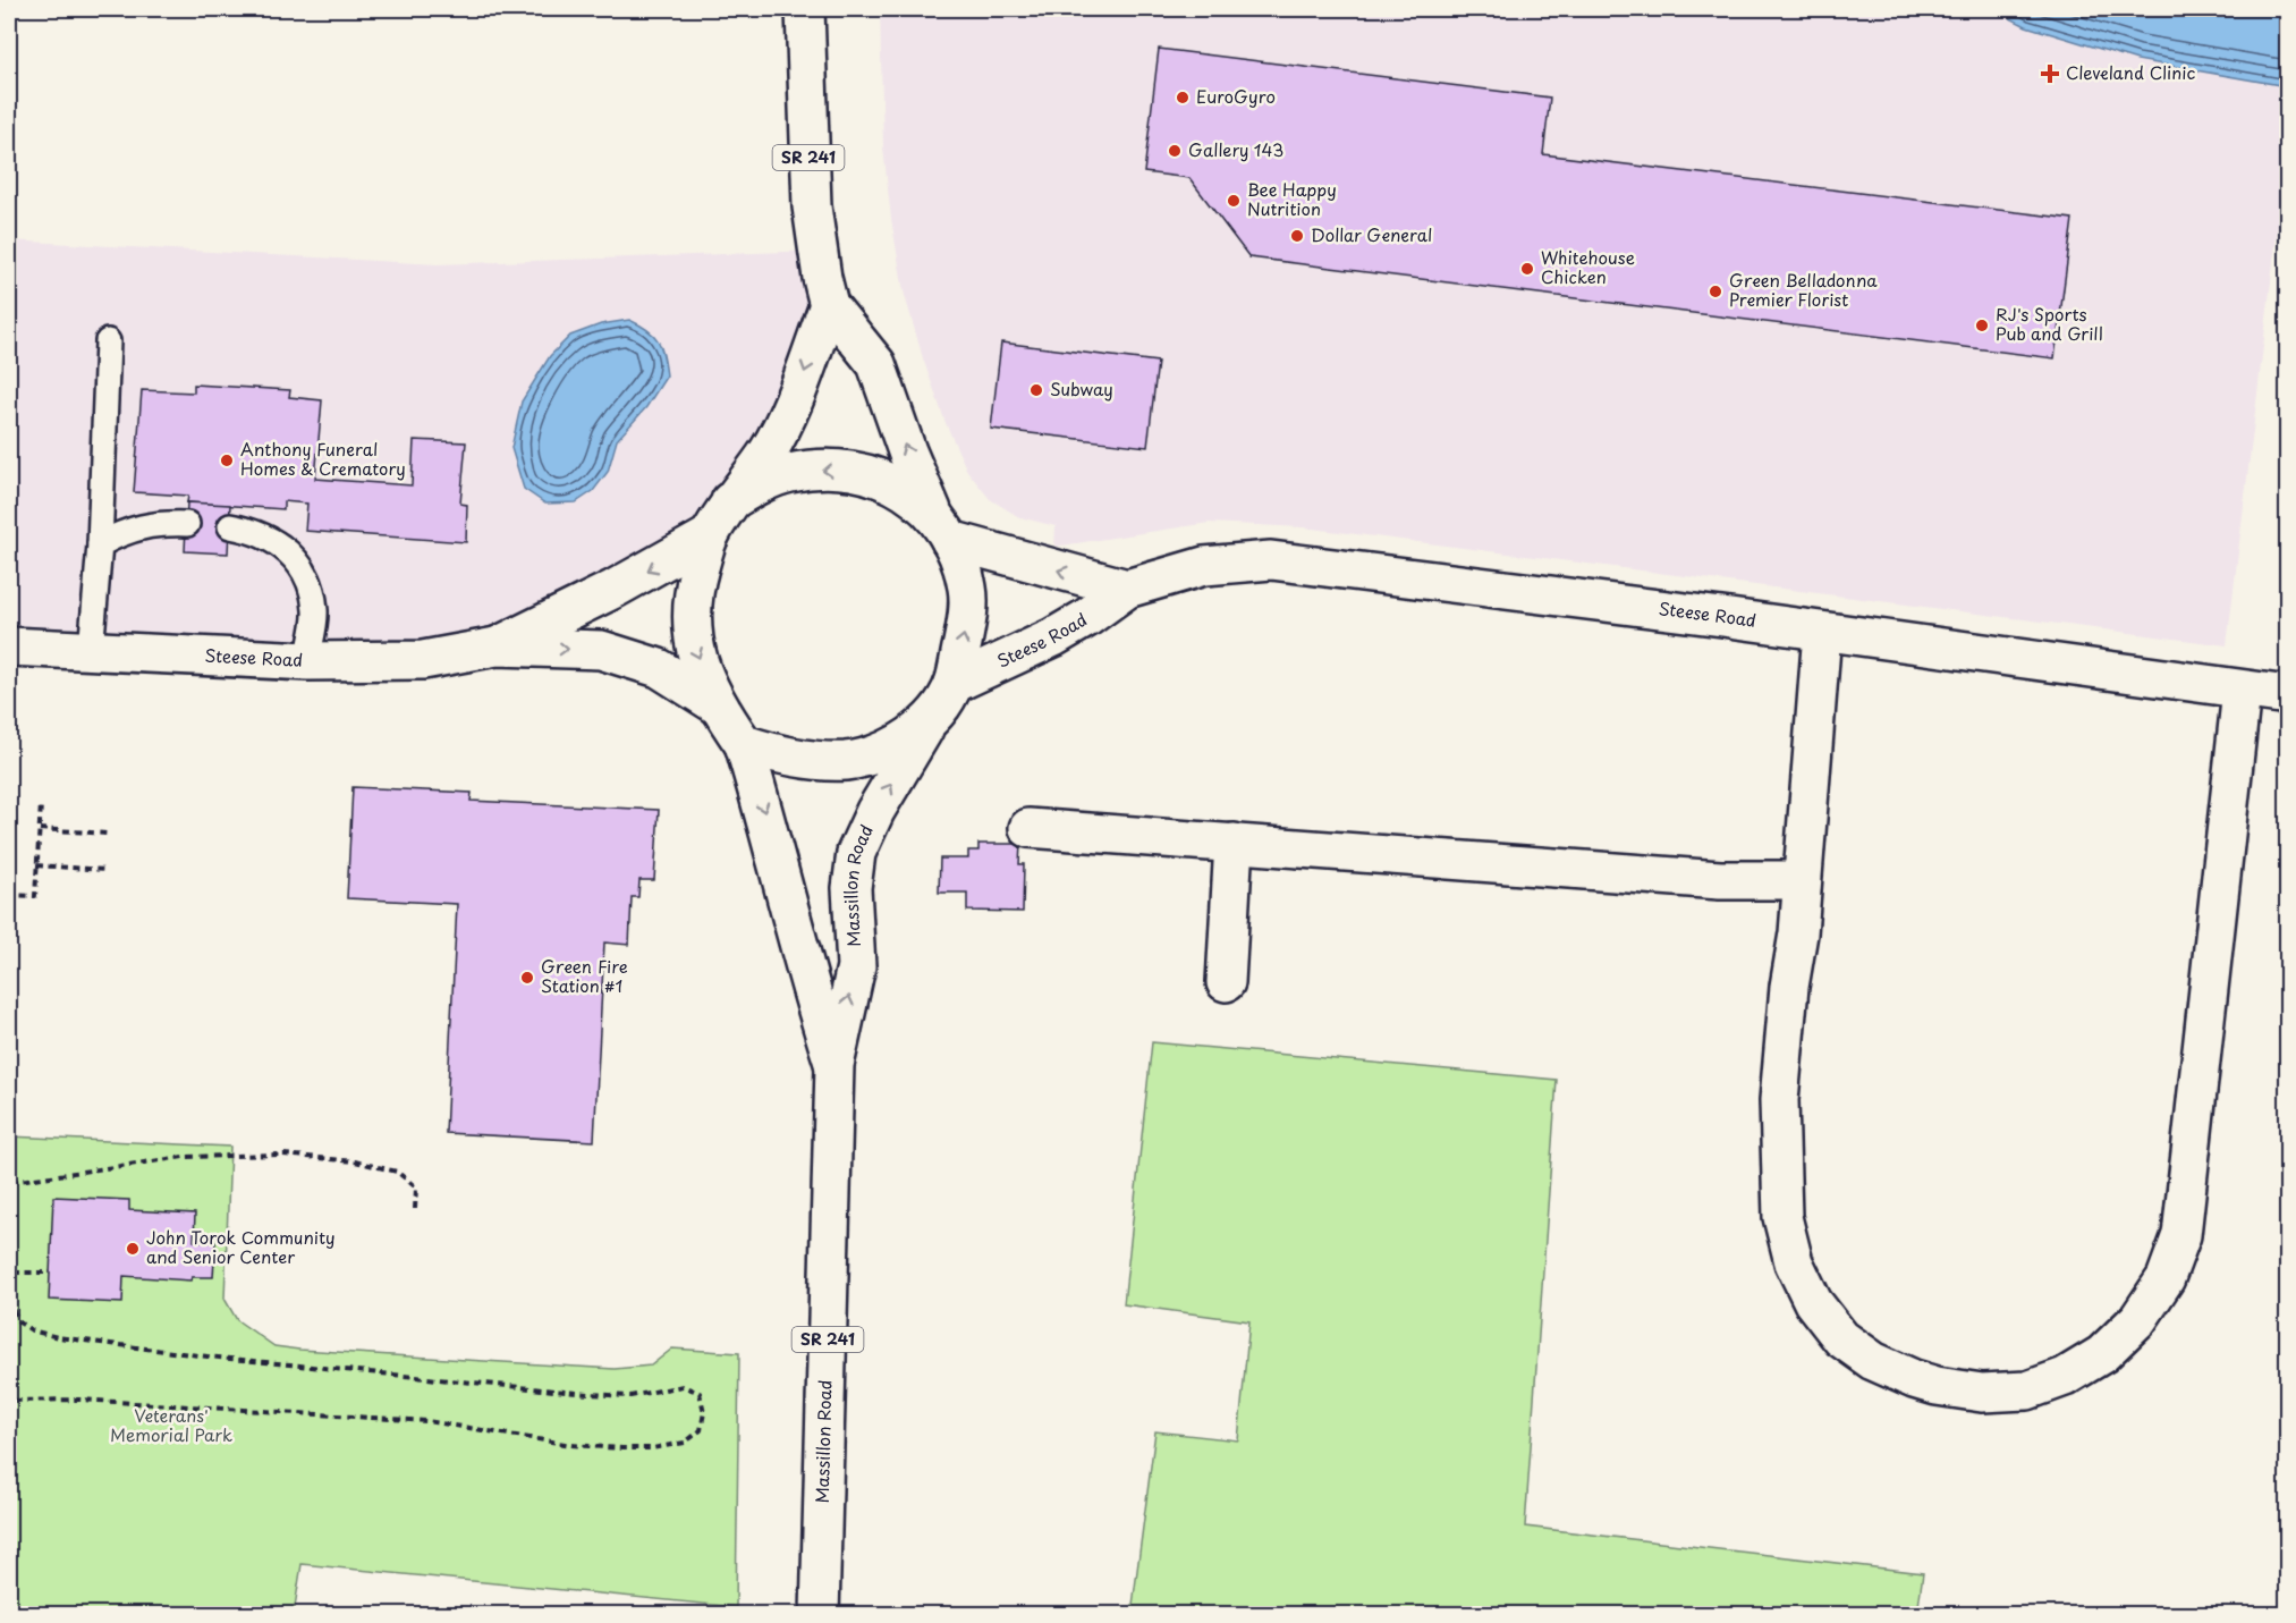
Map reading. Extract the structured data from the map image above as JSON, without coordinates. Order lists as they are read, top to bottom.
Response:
{
  "streets": {
    "street": ["SR 241", "Steese Road", "Massillon Road"]
  },
  "crossings": [
    ["SR 241", "Steese Road"],
    ["SR 241", "Massillon Road"]
  ],
  "parks": ["Veterans' Memorial Park"],
  "places": {
    "health": ["Cleveland Clinic"],
    "other": [
      "EuroGyro",
      "Gallery 143",
      "Bee Happy Nutrition",
      "Dollar General",
      "Whitehouse Chicken",
      "Green Belladonna Premier Florist",
      "RJ's Sports Pub and Grill",
      "Subway",
      "Anthony Funeral Homes & Crematory",
      "Green Fire Station #1",
      "John Torok Community and Senior Center"
    ]
  }
}
